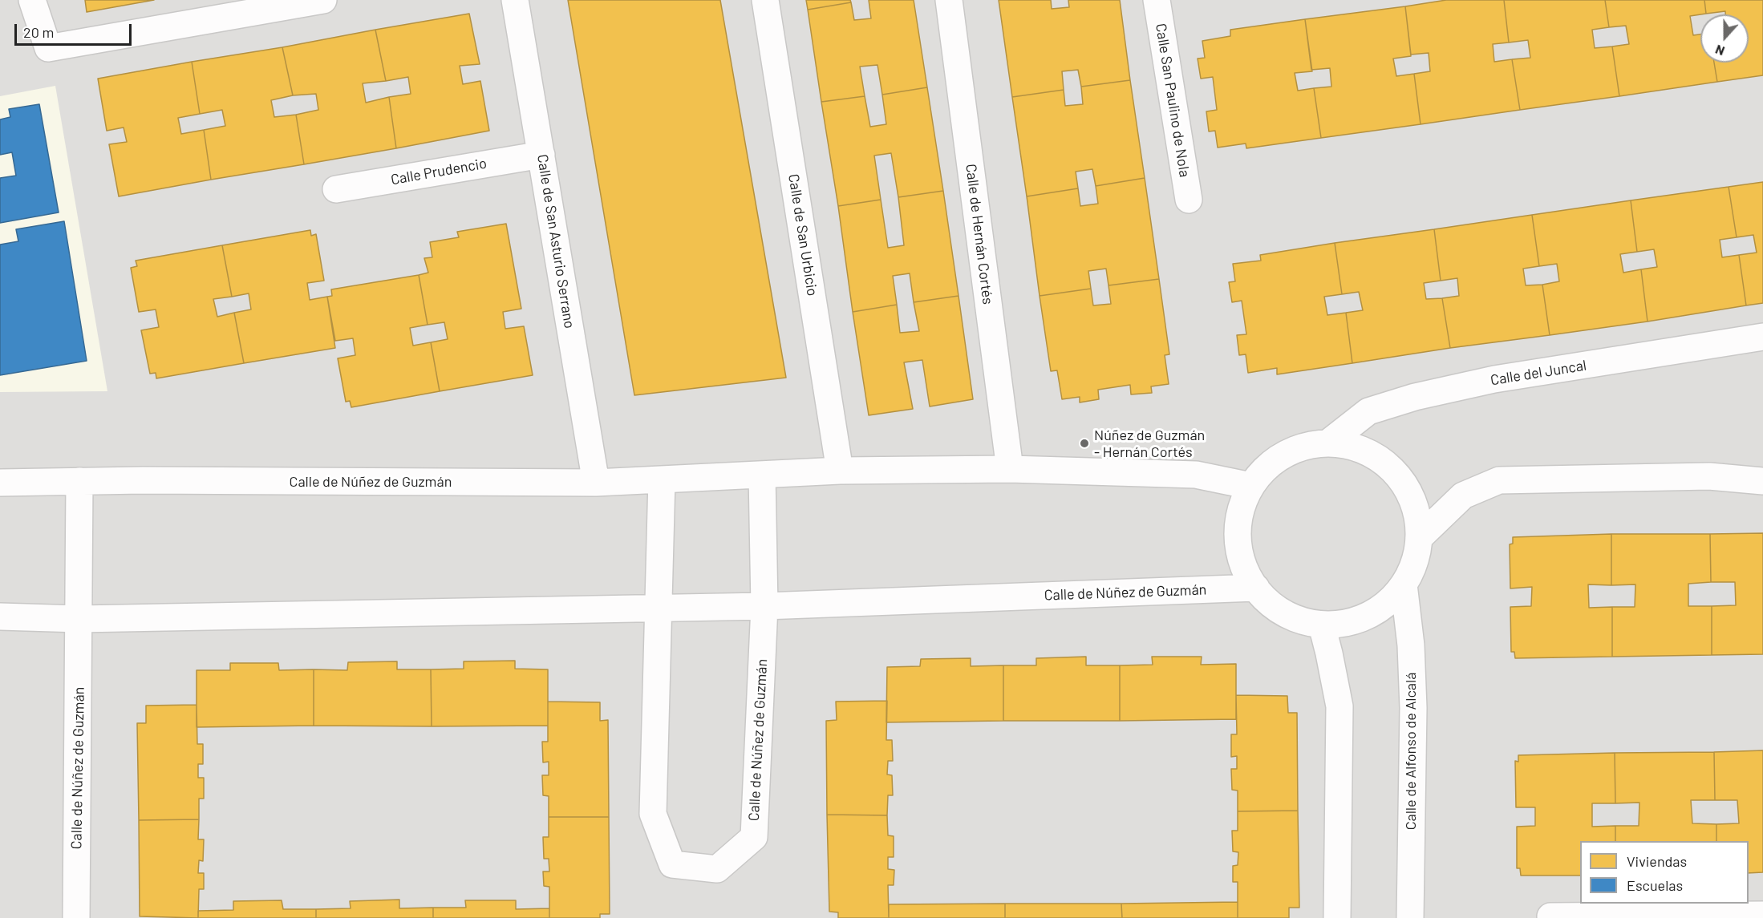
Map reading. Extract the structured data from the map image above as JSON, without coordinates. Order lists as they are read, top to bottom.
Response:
{
  "streets": {
    "street": [
      "Calle San Paulino de Nola",
      "Calle Prudencio",
      "Calle de Hernán Cortés",
      "Calle de San Urbicio",
      "Calle de San Asturio Serrano",
      "Calle del Juncal",
      "Calle de Núñez de Guzmán",
      "Calle de Alfonso de Alcalá"
    ]
  },
  "crossings": [
    ["Calle Prudencio", "Calle de San Asturio Serrano"],
    ["Calle de Hernán Cortés", "Calle de Núñez de Guzmán"],
    ["Calle de San Urbicio", "Calle de Núñez de Guzmán"],
    ["Calle de San Asturio Serrano", "Calle de Núñez de Guzmán"]
  ],
  "places": ["Núñez de Guzmán - Hernán Cortés"],
  "legend": ["Viviendas", "Escuelas"],
  "scale_bar": "20 m",
  "north": "bottom"
}
